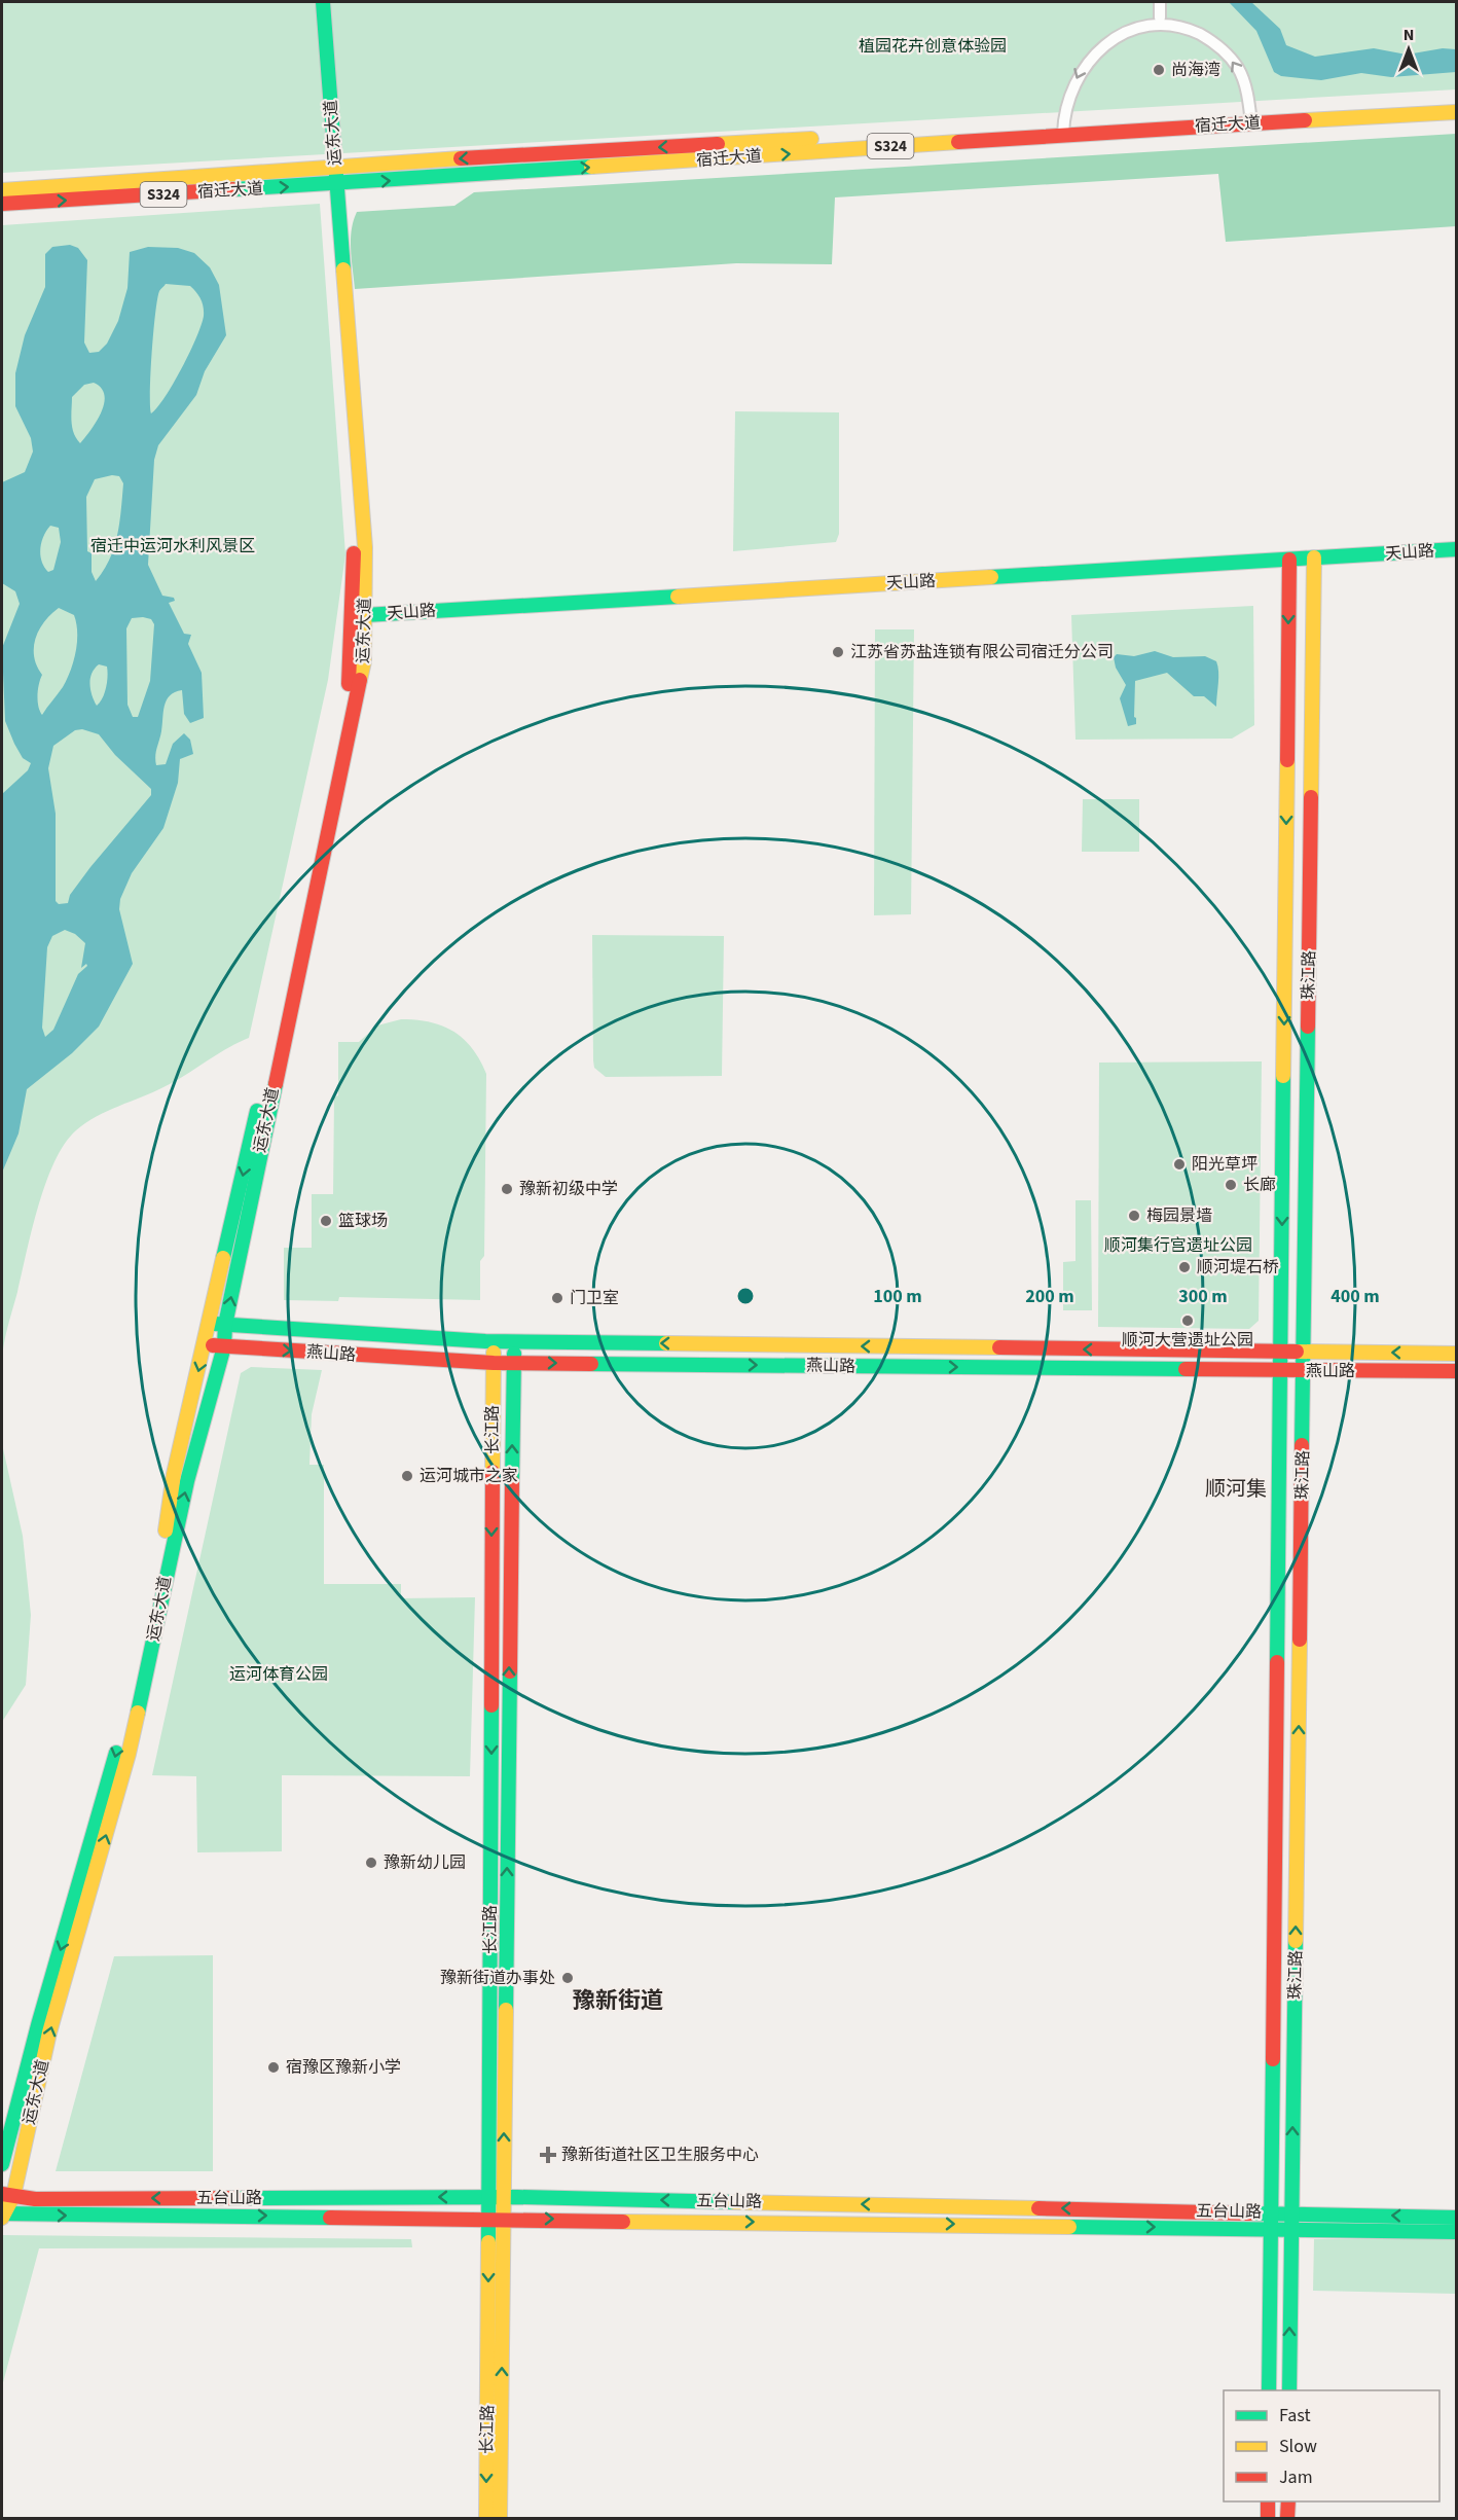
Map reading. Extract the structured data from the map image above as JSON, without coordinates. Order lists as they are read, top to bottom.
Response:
{
  "streets": {
    "main road": [
      "宿迁大道",
      "运东大道",
      "S324",
      "天山路",
      "珠江路",
      "燕山路",
      "长江路",
      "五台山路"
    ]
  },
  "crossings": [
    ["宿迁大道", "运东大道"],
    ["运东大道", "天山路"],
    ["运东大道", "燕山路"],
    ["运东大道", "五台山路"],
    ["天山路", "珠江路"],
    ["珠江路", "燕山路"],
    ["珠江路", "五台山路"],
    ["燕山路", "长江路"],
    ["长江路", "五台山路"]
  ],
  "districts": ["顺河集", "豫新街道"],
  "parks": [
    "植园花卉创意体验园",
    "宿迁中运河水利风景区",
    "顺河集行宫遗址公园",
    "运河体育公园"
  ],
  "places": {
    "other": [
      "尚海湾",
      "江苏省苏盐连锁有限公司宿迁分公司",
      "阳光草坪",
      "长廊",
      "豫新初级中学",
      "梅园景墙",
      "篮球场",
      "顺河堤石桥",
      "门卫室",
      "顺河大营遗址公园",
      "运河城市之家",
      "豫新幼儿园",
      "豫新街道办事处",
      "宿豫区豫新小学"
    ],
    "health": ["豫新街道社区卫生服务中心"]
  },
  "legend": ["Fast", "Slow", "Jam"],
  "north": "top",
  "rings": [
    "100 m",
    "200 m",
    "300 m",
    "400 m"
  ]
}
